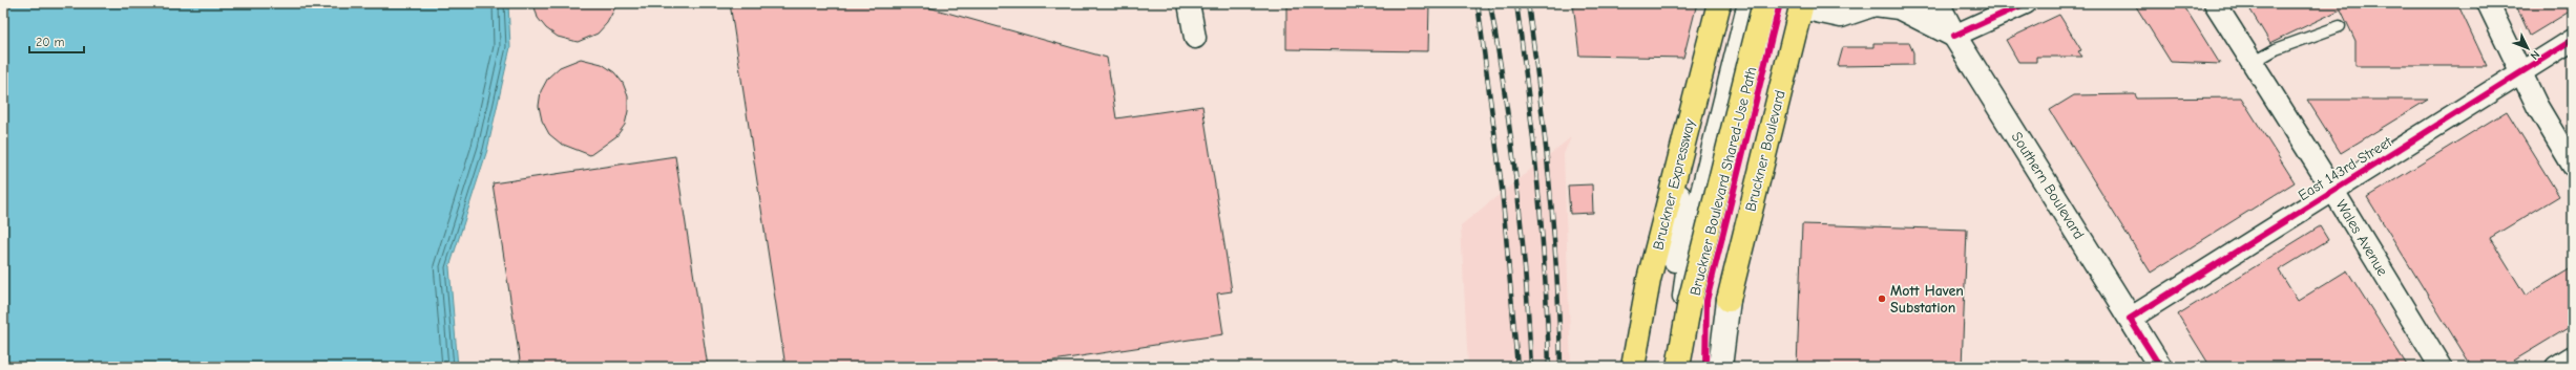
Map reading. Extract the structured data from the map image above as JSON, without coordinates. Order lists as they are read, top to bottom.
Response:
{
  "streets": {
    "main road": ["Bruckner Boulevard", "Bruckner Expressway", "Southern Boulevard"],
    "street": ["East 143rd Street", "Wales Avenue"],
    "cycle path": ["Bruckner Boulevard Shared-Use Path"]
  },
  "crossings": [
    ["East 143rd Street", "Southern Boulevard"],
    ["East 143rd Street", "Wales Avenue"]
  ],
  "places": ["Mott Haven Substation"],
  "scale_bar": "20 m",
  "north": "bottom right"
}
